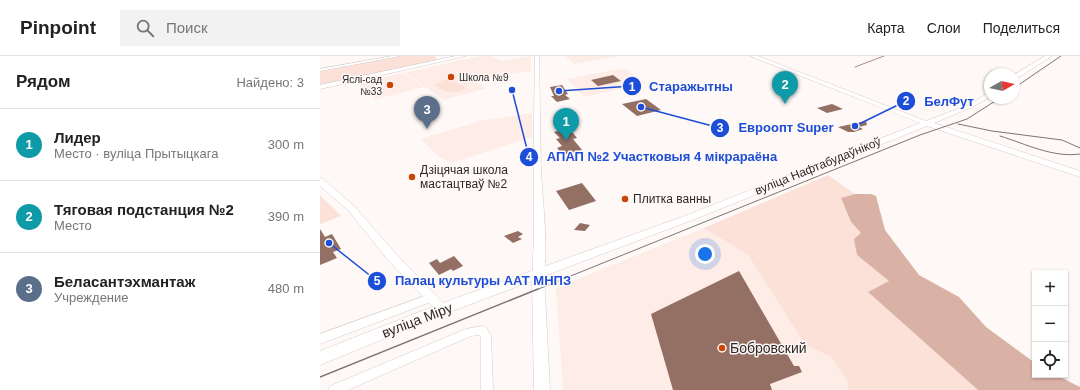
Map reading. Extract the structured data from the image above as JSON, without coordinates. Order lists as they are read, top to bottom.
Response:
{
  "streets": {
    "main road": ["вуліца Нафтабудаўнікоў", "вуліца Міру"]
  },
  "crossings": [
    ["вуліца Нафтабудаўнікоў", "вуліца Міру"]
  ],
  "places": [
    "Школа №9",
    "Яслі-сад №33",
    "АПАП №2 Участковыя 4 мікрараёна",
    "Старажытны",
    "Евроопт Super",
    "БелФут",
    "Дзіцячая школа мастацтваў №2",
    "Плитка ванны",
    "Палац культуры ААТ МНПЗ",
    "Бобровский"
  ],
  "north": "right",
  "page": {
    "header": "Pinpoint",
    "search": "Поиск",
    "nav": ["Карта", "Слои", "Поделиться"],
    "heading": ["Рядом", "Найдено: 3"],
    "pins": ["2", "3", "1"],
    "list": [
      {
        "mark": "1",
        "name": "Лидер",
        "note": "Место · вуліца Прытыцкага",
        "value": "300 m"
      },
      {
        "mark": "2",
        "name": "Тяговая подстанция №2",
        "note": "Место",
        "value": "390 m"
      },
      {
        "mark": "3",
        "name": "Беласантэхмантаж",
        "note": "Учреждение",
        "value": "480 m"
      }
    ],
    "map_buttons": ["+", "−"]
  }
}
